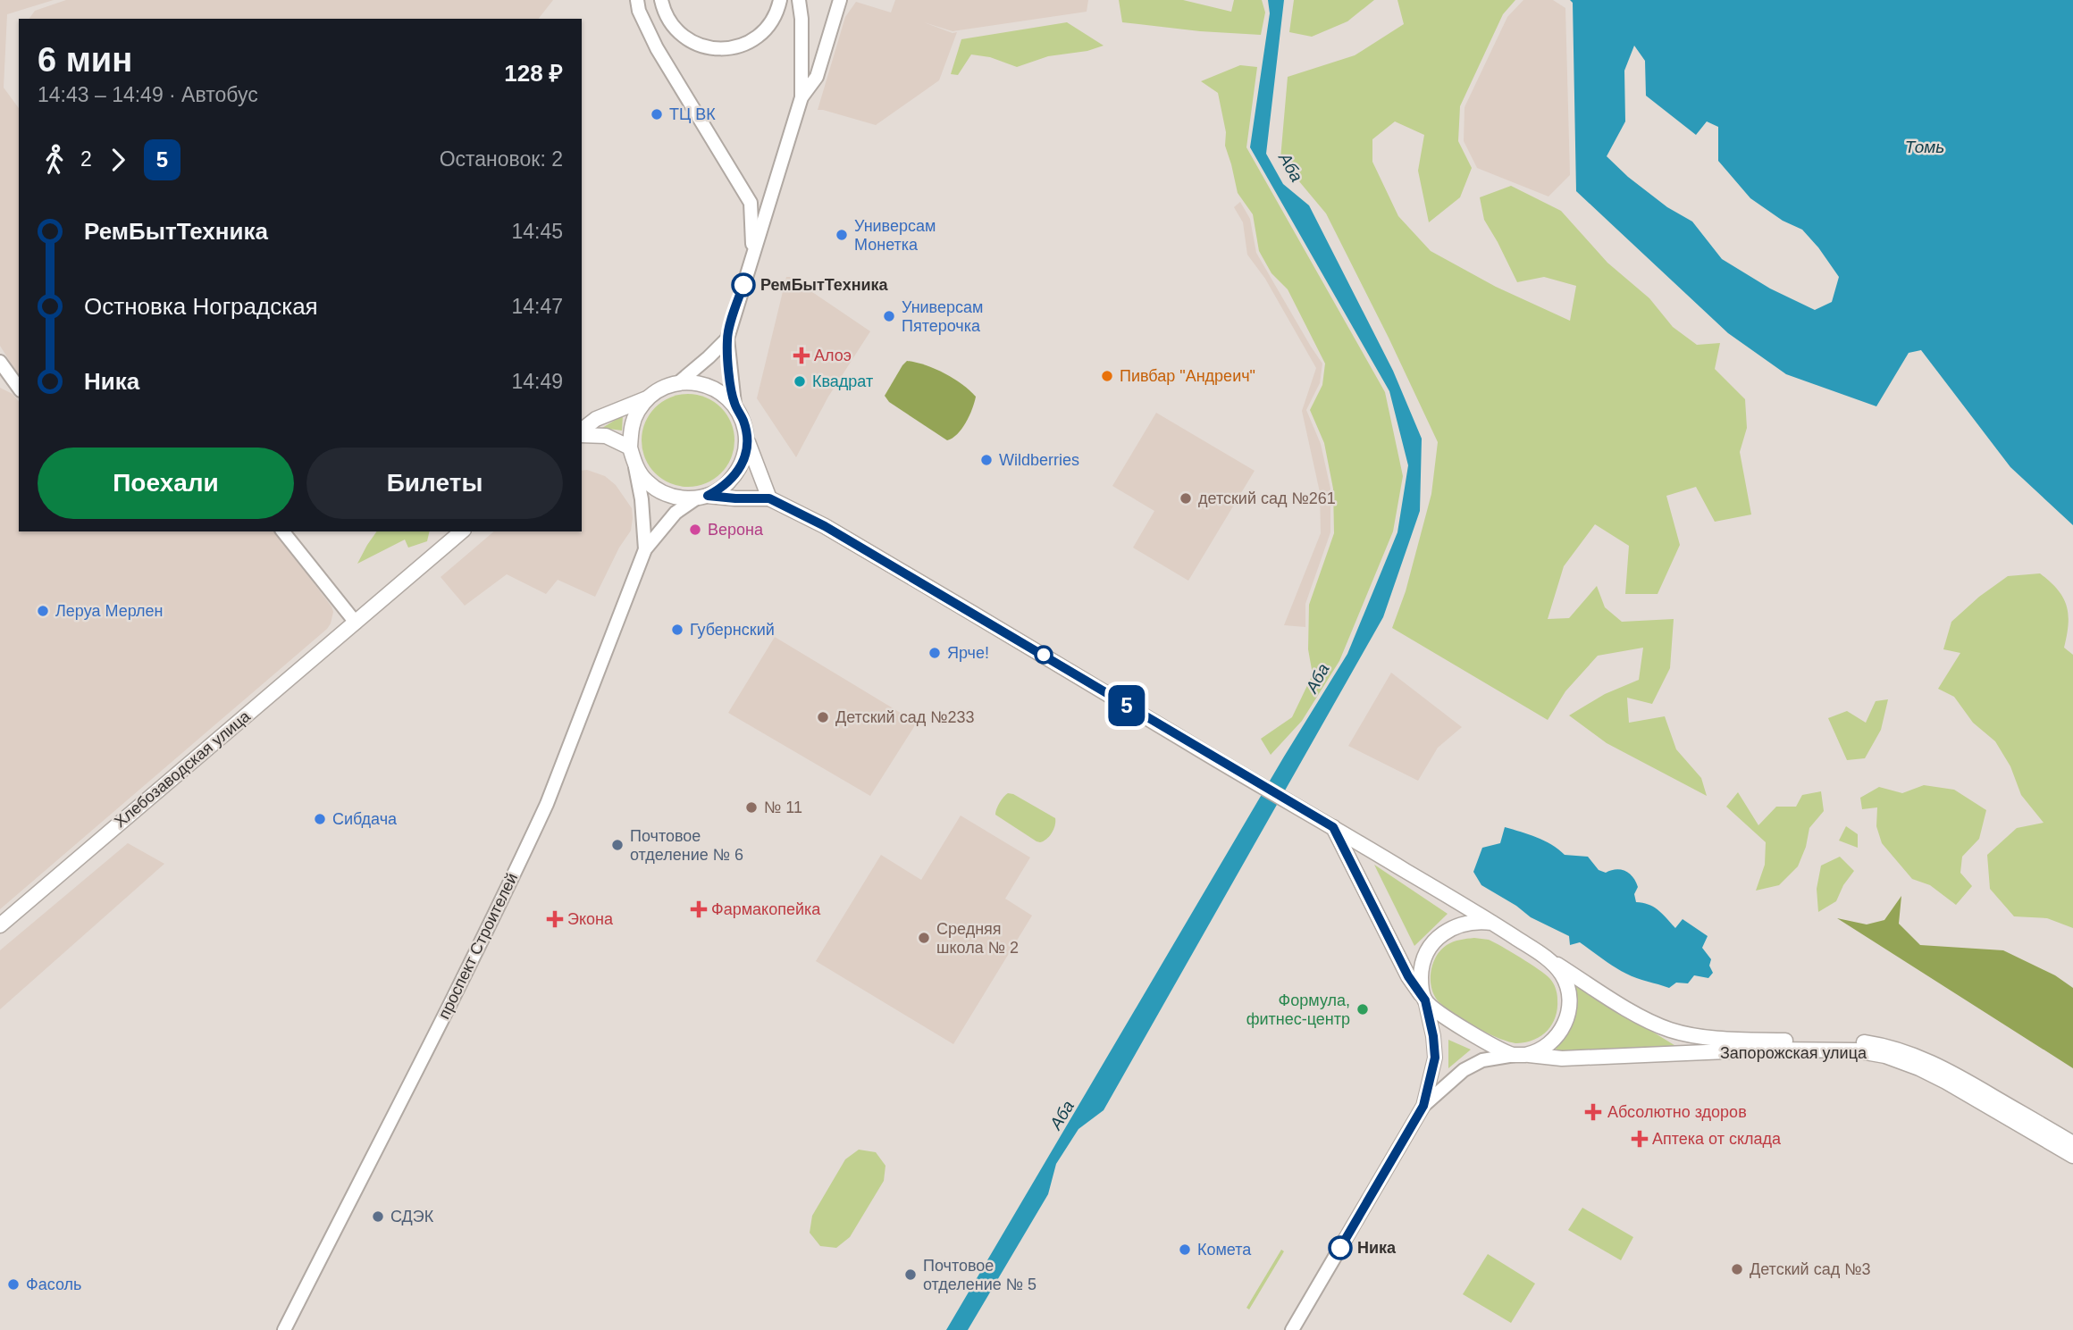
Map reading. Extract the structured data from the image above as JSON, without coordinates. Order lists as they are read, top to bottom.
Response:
{
  "streets": {
    "main road": ["Хлебозаводская улица", "проспект Строителей", "Запорожская улица"]
  },
  "water": ["Томь", "Аба"],
  "places": {
    "other": [
      "ТЦ ВК",
      "Универсам Монетка",
      "РемБытТехника",
      "Универсам Пятерочка",
      "Пивбар \"Андреич\"",
      "Квадрат",
      "Wildberries",
      "детский сад №261",
      "Верона",
      "Леруа Мерлен",
      "Губернский",
      "Ярче!",
      "Детский сад №233",
      "№ 11",
      "Сибдача",
      "Почтовое отделение № 6",
      "Средняя школа № 2",
      "Формула, фитнес-центр",
      "СДЭК",
      "Ника",
      "Комета",
      "Детский сад №3",
      "Почтовое отделение № 5",
      "Фасоль"
    ],
    "health": [
      "Алоэ",
      "Фармакопейка",
      "Экона",
      "Абсолютно здоров",
      "Аптека от склада"
    ]
  },
  "lines": ["bus line 5"],
  "page": {
    "on_map": "5",
    "heading": ["6 мин", "14:43 – 14:49 · Автобус", "128 ₽"],
    "legs": ["2", "5", "Остановок: 2"],
    "list": [
      {
        "name": "РемБытТехника",
        "value": "14:45"
      },
      {
        "name": "Остновка Ноградская",
        "value": "14:47"
      },
      {
        "name": "Ника",
        "value": "14:49"
      }
    ],
    "buttons": ["Поехали", "Билеты"]
  }
}
